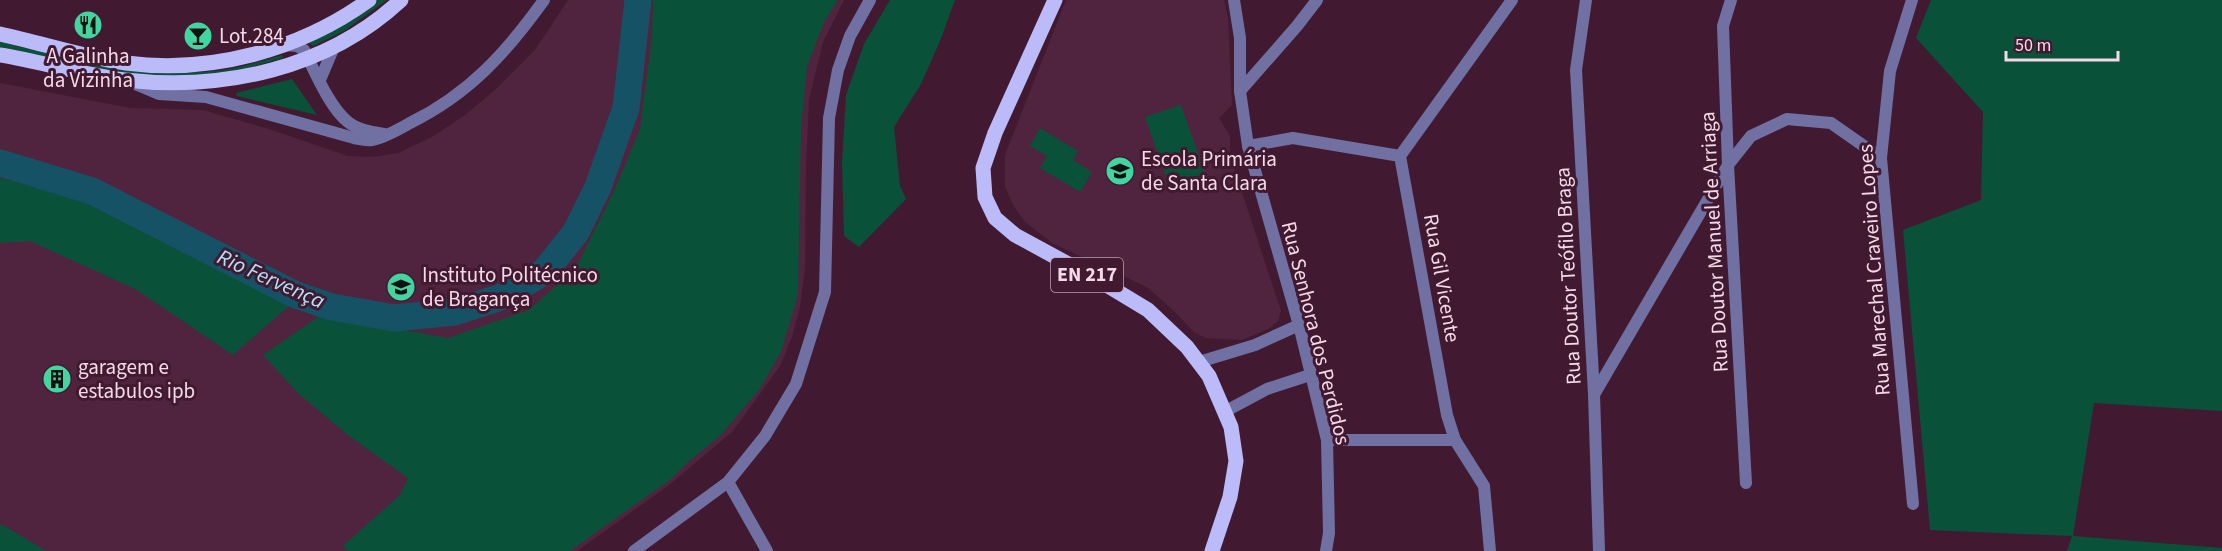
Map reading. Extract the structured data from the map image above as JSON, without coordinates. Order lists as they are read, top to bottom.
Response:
{
  "streets": {
    "main road": ["EN 217"],
    "street": [
      "Rua Doutor Manuel de Arriaga",
      "Rua Marechal Craveiro Lopes",
      "Rua Doutor Teófilo Braga",
      "Rua Gil Vicente",
      "Rua Senhora dos Perdidos"
    ]
  },
  "water": ["Rio Fervença"],
  "places": {
    "restaurant": ["A Galinha da Vizinha"],
    "bar": ["Lot.284"],
    "school or university": ["Escola Primária de Santa Clara", "Instituto Politécnico de Bragança"],
    "building": ["garagem e estabulos ipb"]
  },
  "scale_bar": "50 m"
}
